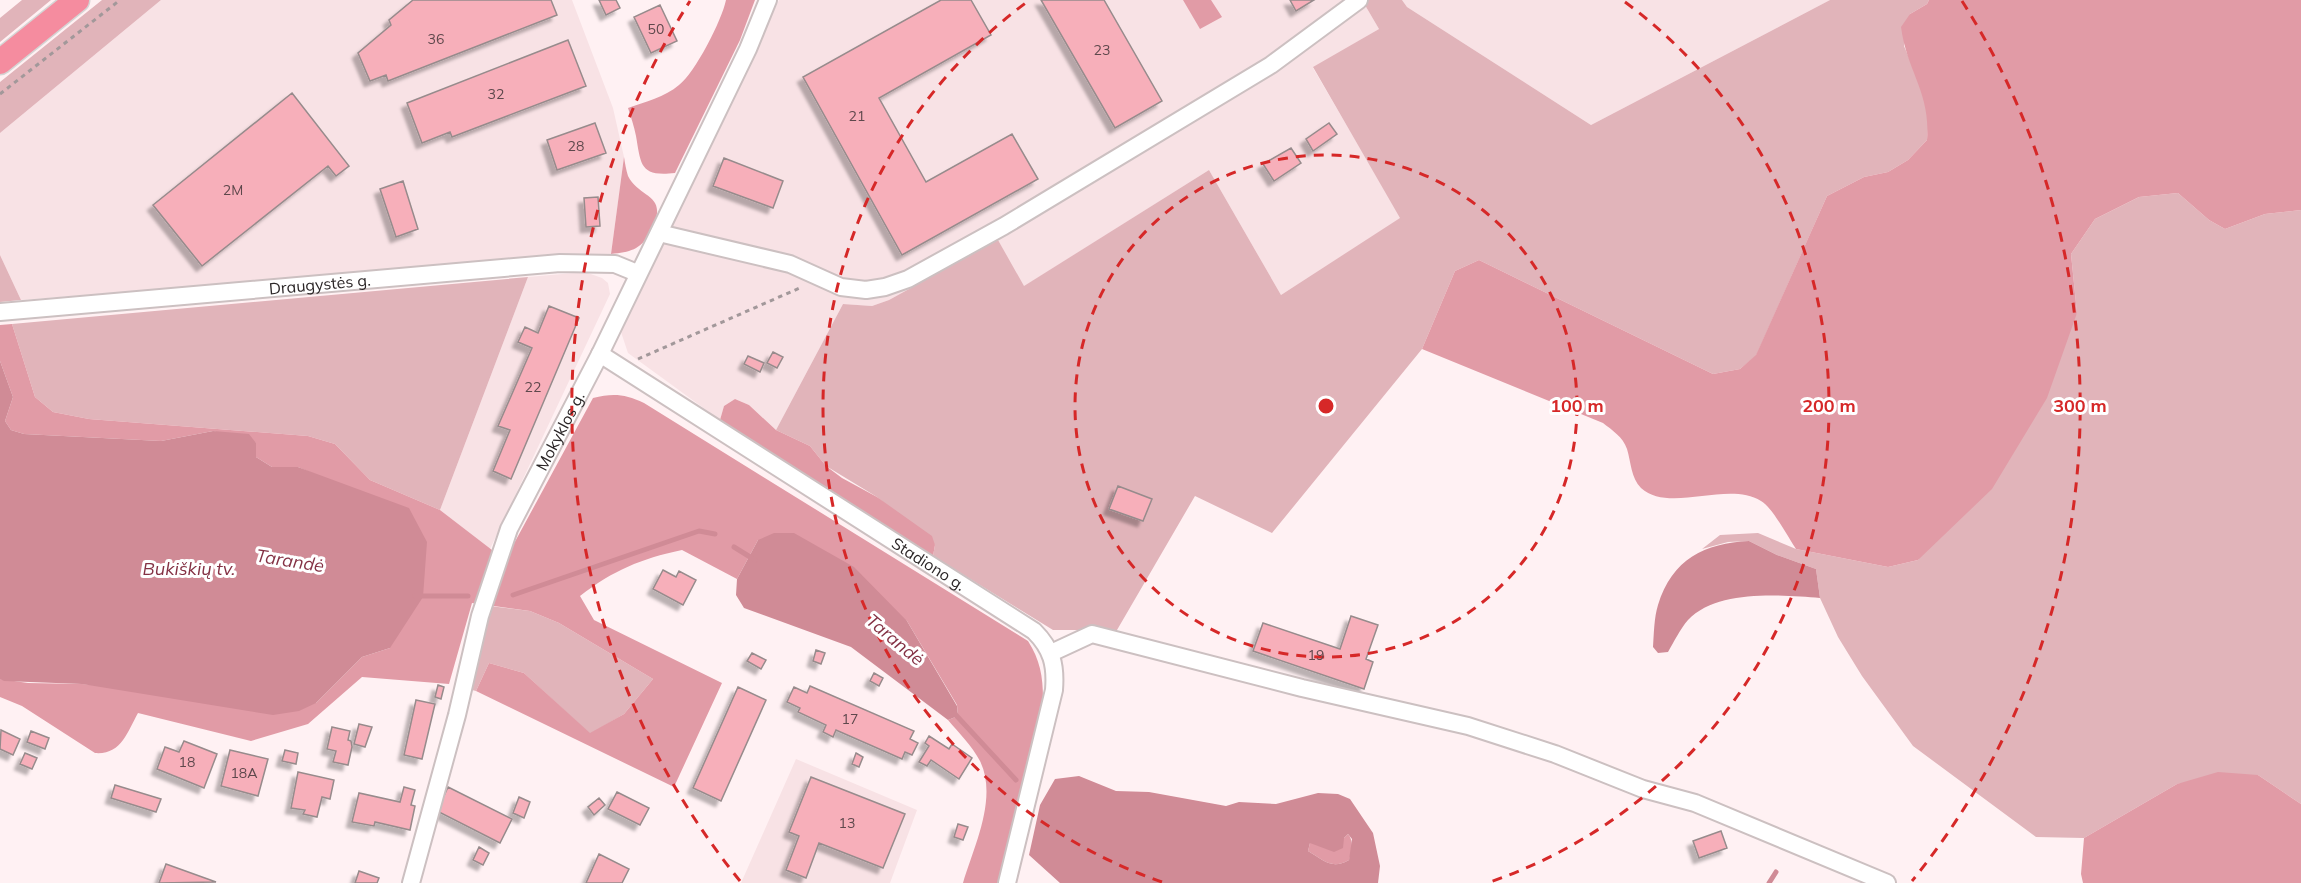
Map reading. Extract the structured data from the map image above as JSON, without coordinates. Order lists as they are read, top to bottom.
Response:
{
  "streets": {
    "street": ["Draugystės g.", "Mokyklos g.", "Stadiono g."]
  },
  "crossings": [
    ["Draugystės g.", "Mokyklos g."],
    ["Mokyklos g.", "Stadiono g."]
  ],
  "water": ["Tarandė", "Bukiškių tv."],
  "house_numbers": [
    "50",
    "36",
    "23",
    "32",
    "21",
    "28",
    "2M",
    "22",
    "19",
    "17",
    "18",
    "18A",
    "13"
  ],
  "rings": ["100 m", "200 m", "300 m"]
}
